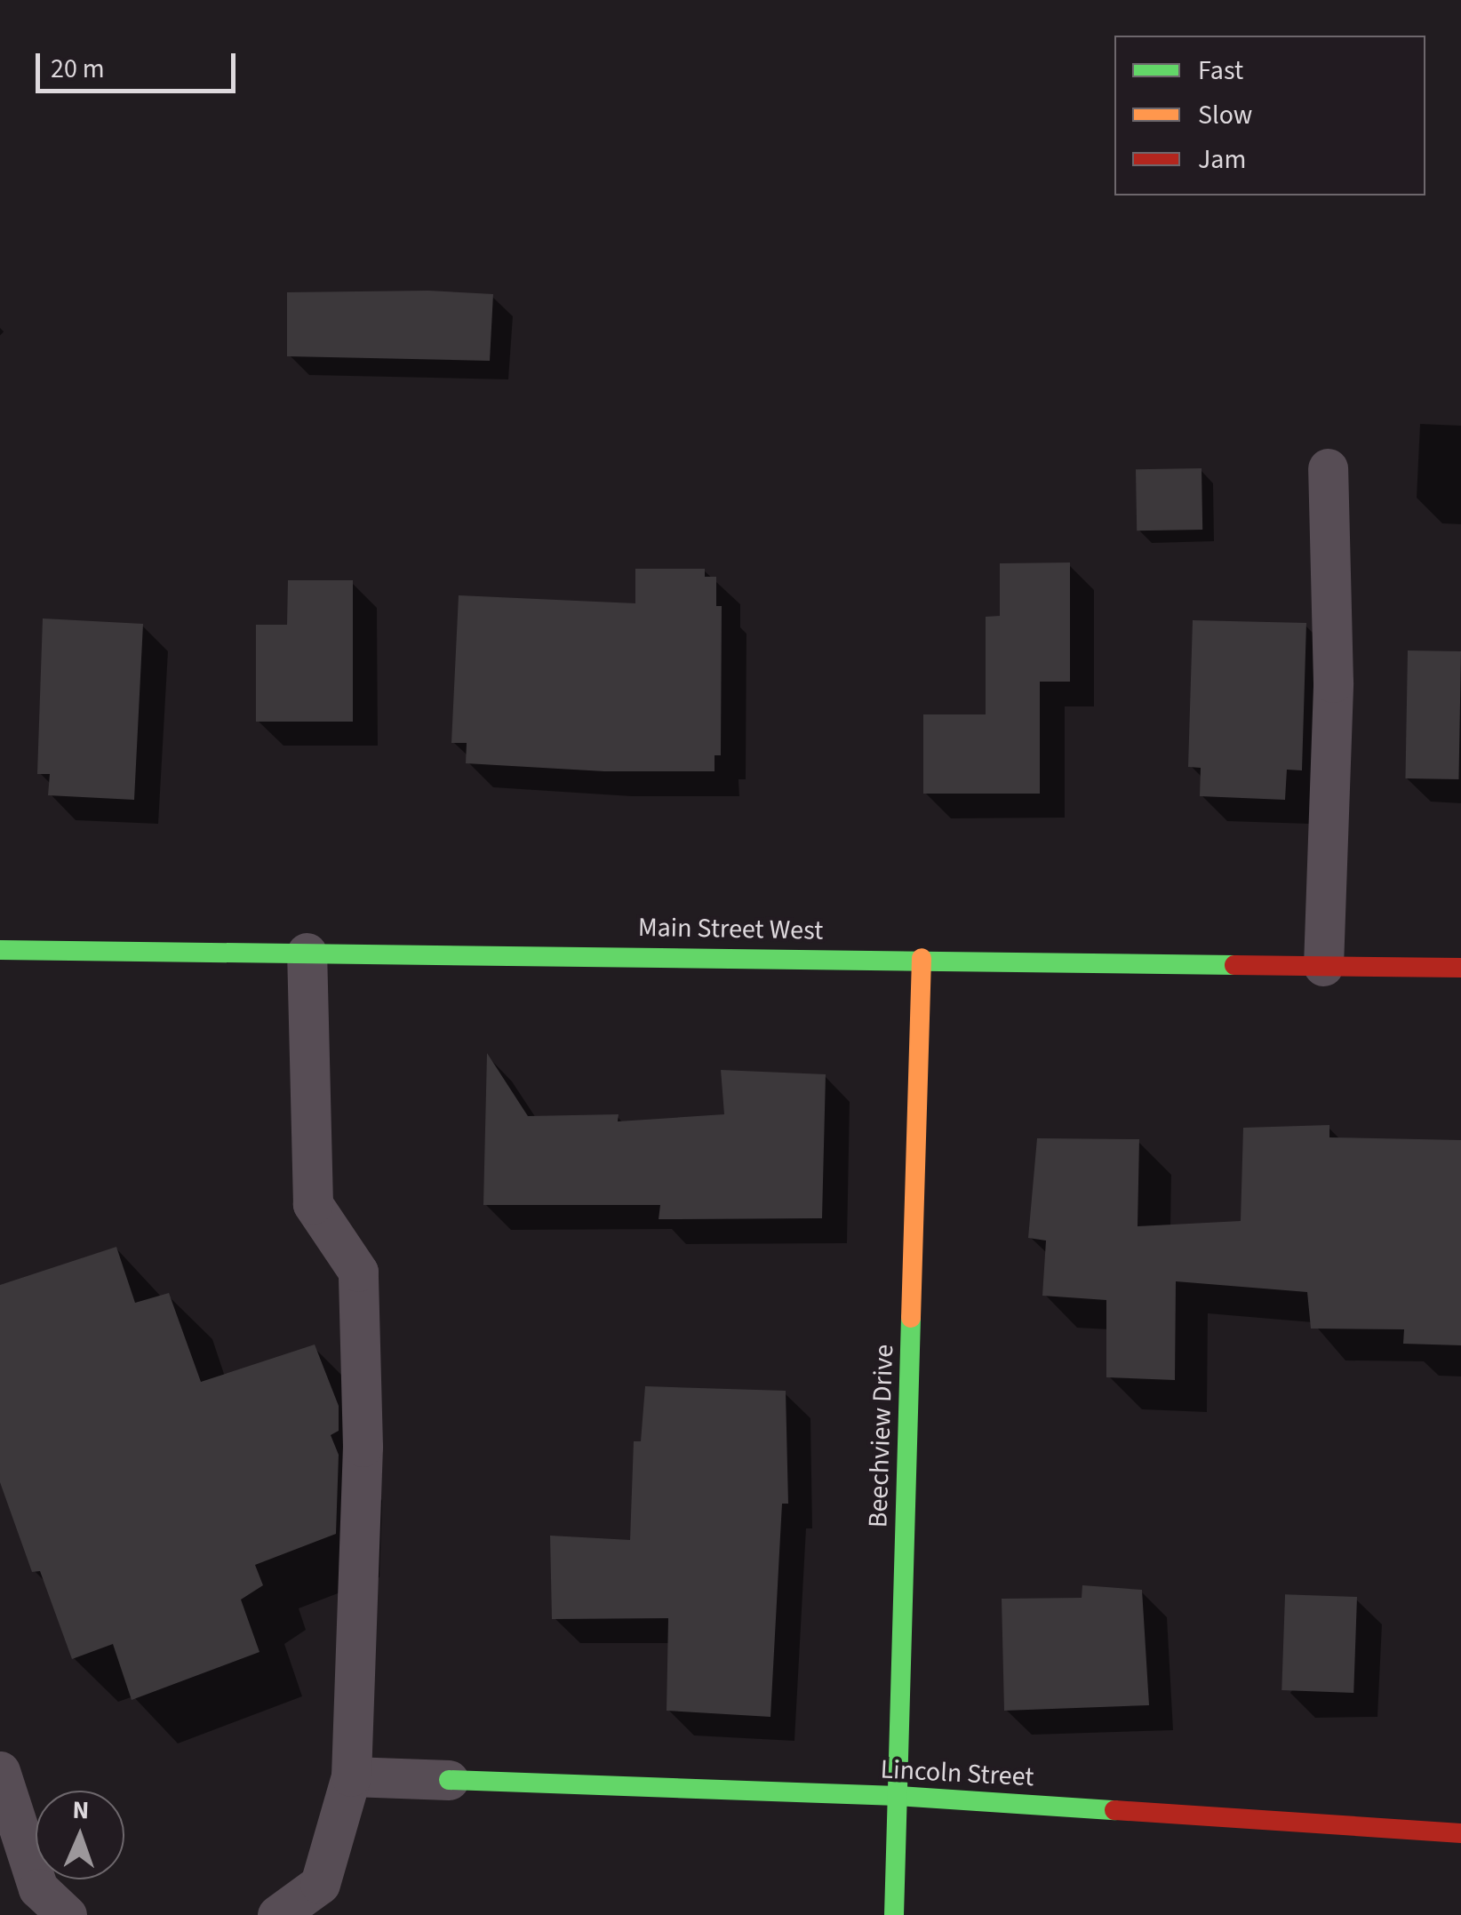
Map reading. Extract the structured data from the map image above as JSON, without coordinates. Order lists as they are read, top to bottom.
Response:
{
  "streets": {
    "street": ["Main Street West", "Beechview Drive", "Lincoln Street"]
  },
  "crossings": [
    ["Main Street West", "Beechview Drive"],
    ["Beechview Drive", "Lincoln Street"]
  ],
  "legend": ["Fast", "Slow", "Jam"],
  "scale_bar": "20 m",
  "north": "top"
}
